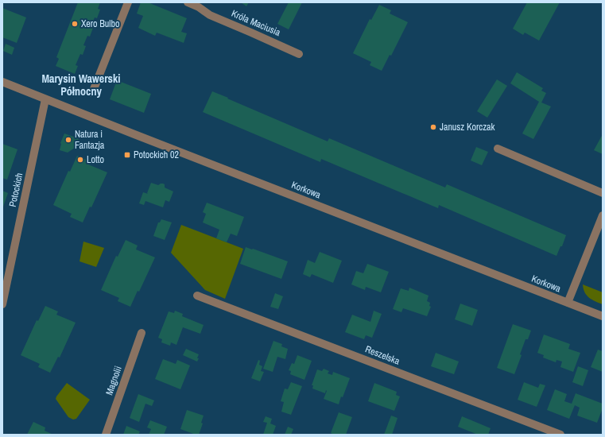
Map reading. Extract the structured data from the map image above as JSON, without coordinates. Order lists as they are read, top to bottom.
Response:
{
  "streets": {
    "street": [
      "Króla Maciusia",
      "Potockich",
      "Korkowa",
      "Reszelska",
      "Magnolii"
    ]
  },
  "crossings": [
    ["Potockich", "Korkowa"]
  ],
  "districts": ["Marysin Wawerski Północny"],
  "places": {
    "other": [
      "Xero Bulbo",
      "Janusz Korczak",
      "Natura i Fantazja",
      "Lotto"
    ],
    "transit": ["Potockich 02"]
  }
}
